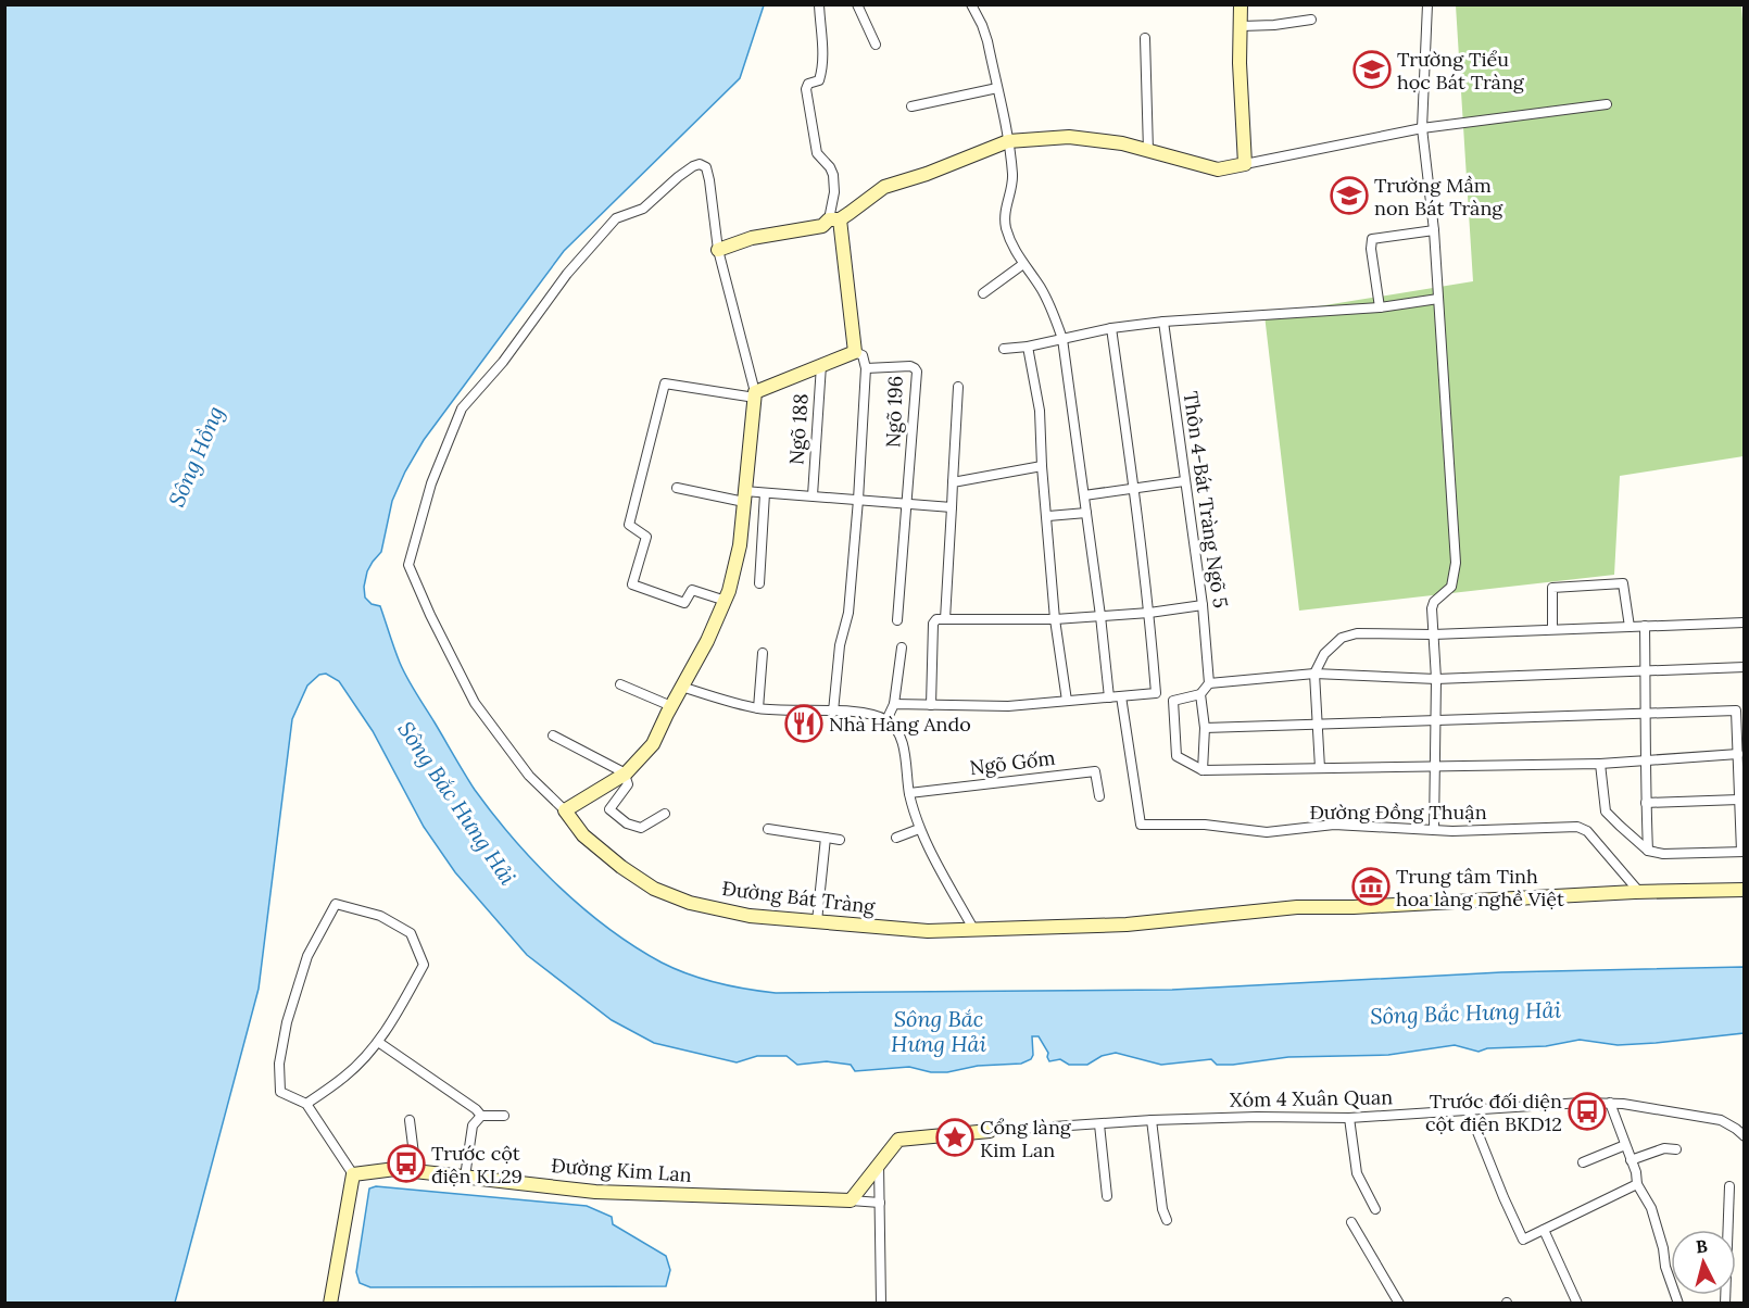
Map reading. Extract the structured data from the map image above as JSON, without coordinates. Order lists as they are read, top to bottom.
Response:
{
  "streets": {
    "street": [
      "Ngõ 196",
      "Ngõ 188",
      "Thôn 4-Bát Tràng Ngõ 5",
      "Ngõ Gốm",
      "Đường Đồng Thuận",
      "Đường Bát Tràng",
      "Xóm 4 Xuân Quan",
      "Đường Kim Lan"
    ]
  },
  "crossings": [
    ["Đường Đồng Thuận", "Đường Bát Tràng"]
  ],
  "water": ["Sông Hồng", "Sông Bắc Hưng Hải"],
  "places": {
    "school or university": ["Trường Tiểu học Bát Tràng", "Trường Mầm non Bát Tràng"],
    "restaurant": ["Nhà Hàng Ando"],
    "museum": ["Trung tâm Tinh hoa làng nghề Việt"],
    "bus stop": ["Trước đối diện cột điện BKD12", "Trước cột điện KL29"],
    "place": ["Cổng làng Kim Lan"]
  },
  "north": "top"
}
